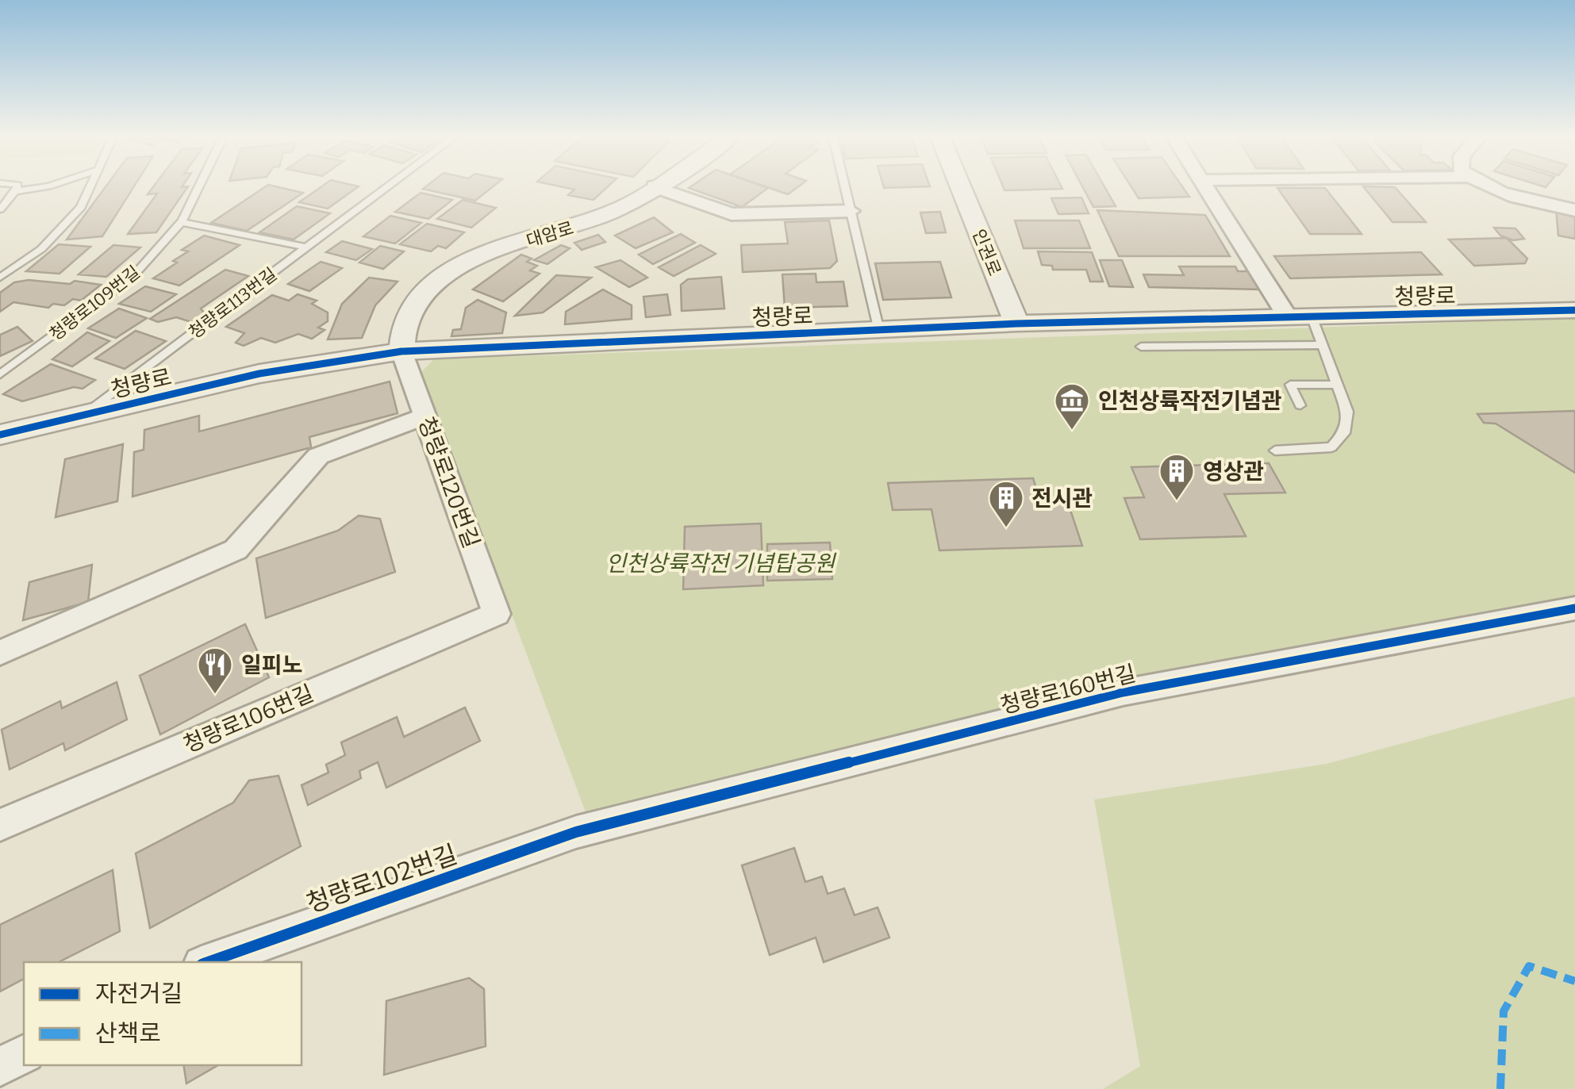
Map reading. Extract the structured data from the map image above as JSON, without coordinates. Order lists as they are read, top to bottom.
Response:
{
  "streets": {
    "street": [
      "대암로",
      "인권로",
      "청량로",
      "청량로120번길",
      "청량로160번길",
      "청량로106번길",
      "청량로102번길"
    ],
    "lane": ["청량로109번길", "청량로113번길"]
  },
  "crossings": [
    ["대암로", "청량로"],
    ["대암로", "청량로120번길"],
    ["인권로", "청량로"],
    ["청량로", "청량로113번길"],
    ["청량로", "청량로120번길"],
    ["청량로109번길", "청량로113번길"],
    ["청량로120번길", "청량로106번길"],
    ["청량로160번길", "청량로102번길"]
  ],
  "parks": ["인천상륙작전 기념탑공원"],
  "places": {
    "museum": ["인천상륙작전기념관"],
    "building": ["영상관", "전시관"],
    "restaurant": ["일피노"]
  },
  "legend": ["자전거길", "산책로"]
}
